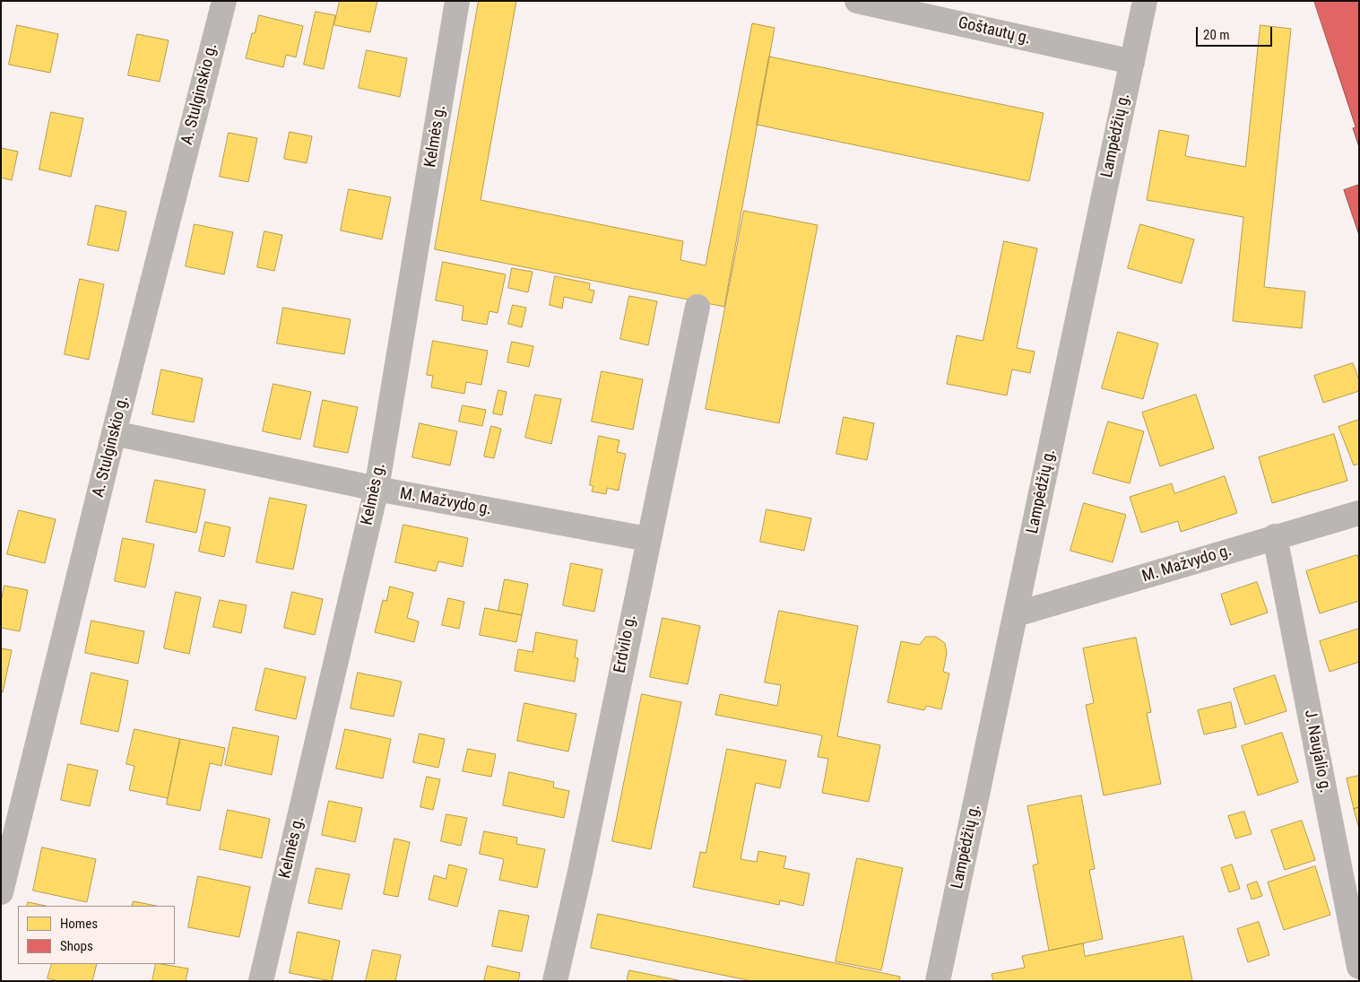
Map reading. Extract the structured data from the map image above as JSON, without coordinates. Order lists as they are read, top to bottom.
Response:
{
  "streets": {
    "street": [
      "Goštautų g.",
      "A. Stulginskio g.",
      "Lampėdžių g.",
      "Kelmės g.",
      "M. Mažvydo g.",
      "Erdvilo g.",
      "J. Naujalio g."
    ]
  },
  "crossings": [
    ["Goštautų g.", "Lampėdžių g."],
    ["A. Stulginskio g.", "M. Mažvydo g."],
    ["Lampėdžių g.", "M. Mažvydo g."],
    ["Kelmės g.", "M. Mažvydo g."],
    ["M. Mažvydo g.", "Erdvilo g."],
    ["M. Mažvydo g.", "J. Naujalio g."]
  ],
  "legend": ["Homes", "Shops"],
  "scale_bar": "20 m"
}
